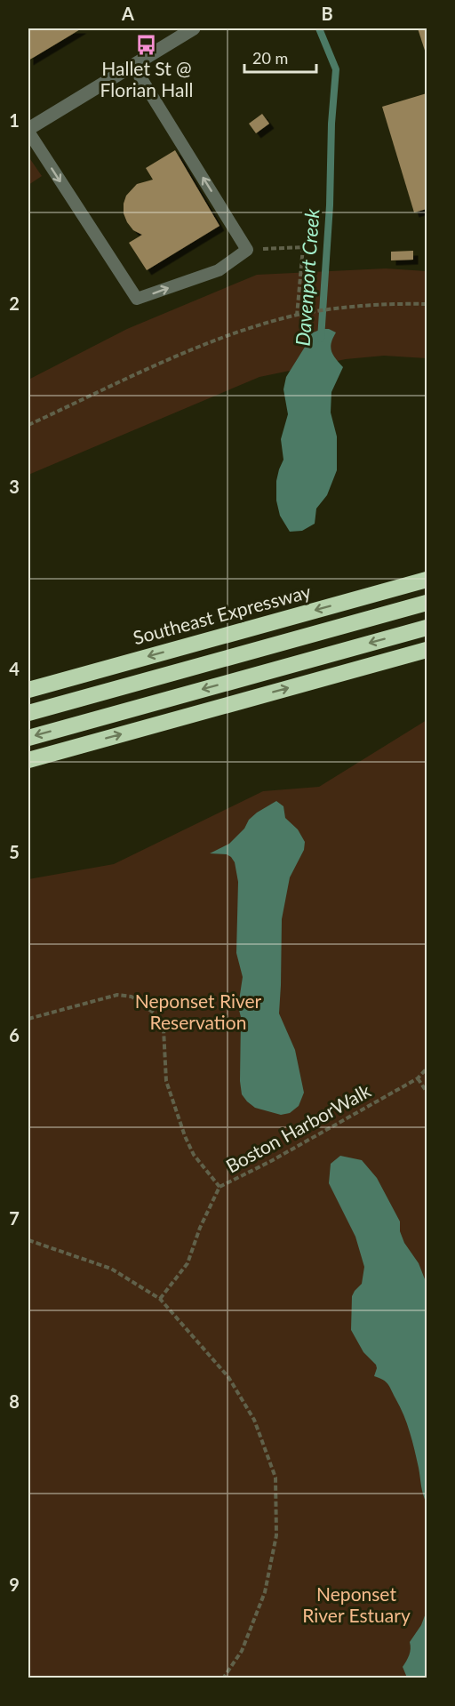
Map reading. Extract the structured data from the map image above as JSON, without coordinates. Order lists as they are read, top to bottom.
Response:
{
  "streets": {
    "highway": ["Southeast Expressway"],
    "path": ["Boston HarborWalk"]
  },
  "water": ["Davenport Creek"],
  "parks": ["Neponset River Reservation", "Neponset River Estuary"],
  "places": {
    "bus stop": ["Hallet St @ Florian Hall"]
  },
  "scale_bar": "20 m",
  "grid": {
    "columns": ["A", "B"],
    "rows": [
      "1",
      "2",
      "3",
      "4",
      "5",
      "6",
      "7",
      "8",
      "9"
    ]
  }
}
